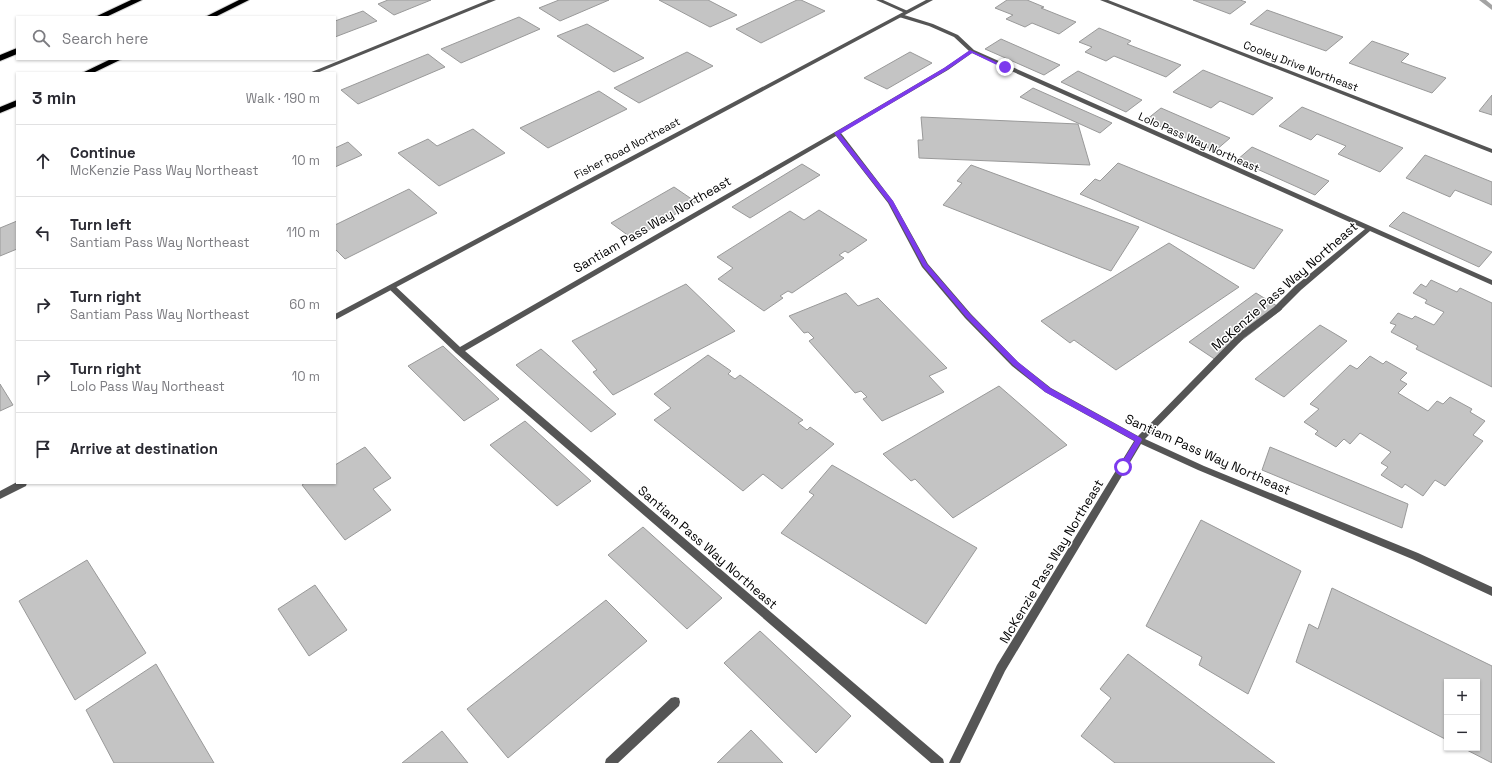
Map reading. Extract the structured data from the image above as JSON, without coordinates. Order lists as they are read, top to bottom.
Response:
{
  "streets": {
    "street": [
      "Cooley Drive Northeast",
      "Lolo Pass Way Northeast",
      "Fisher Road Northeast",
      "Santiam Pass Way Northeast",
      "McKenzie Pass Way Northeast"
    ]
  },
  "crossings": [
    ["Lolo Pass Way Northeast", "Fisher Road Northeast"],
    ["Lolo Pass Way Northeast", "Santiam Pass Way Northeast"],
    ["Lolo Pass Way Northeast", "McKenzie Pass Way Northeast"],
    ["Fisher Road Northeast", "Santiam Pass Way Northeast"],
    ["Santiam Pass Way Northeast", "McKenzie Pass Way Northeast"]
  ],
  "page": {
    "search": "Search here",
    "heading": ["3 min", "Walk · 190 m"],
    "list": [
      ["Continue", "McKenzie Pass Way Northeast", "10 m"],
      ["Turn left", "Santiam Pass Way Northeast", "110 m"],
      ["Turn right", "Santiam Pass Way Northeast", "60 m"],
      ["Turn right", "Lolo Pass Way Northeast", "10 m"],
      "Arrive at destination"
    ],
    "map_buttons": ["+", "−"]
  }
}
